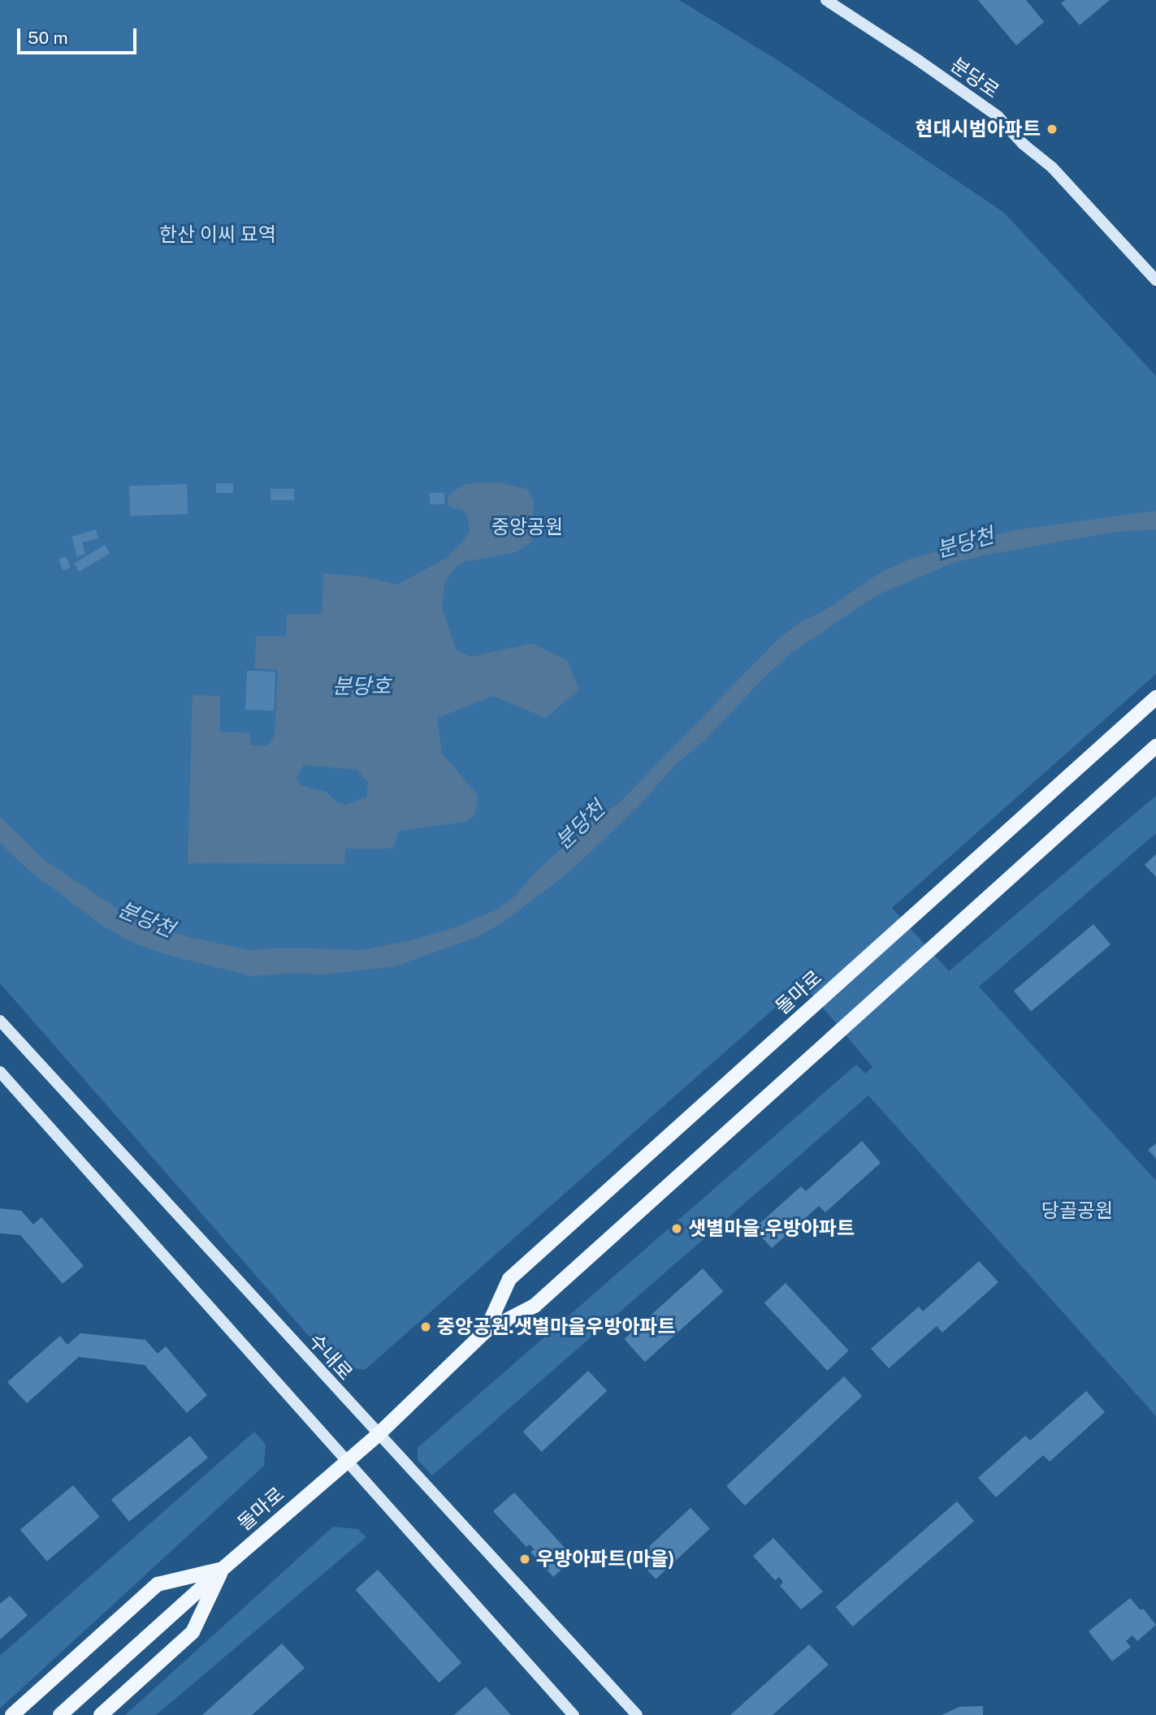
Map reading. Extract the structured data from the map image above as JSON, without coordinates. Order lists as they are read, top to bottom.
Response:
{
  "streets": {
    "main road": ["분당로", "돌마로", "수내로"]
  },
  "crossings": [
    ["돌마로", "수내로"]
  ],
  "water": ["분당천", "분당호"],
  "parks": ["한산 이씨 묘역", "중앙공원", "당골공원"],
  "places": [
    "현대시범아파트",
    "샛별마을.우방아파트",
    "중앙공원.샛별마을우방아파트",
    "우방아파트(마을)"
  ],
  "scale_bar": "50 m"
}
